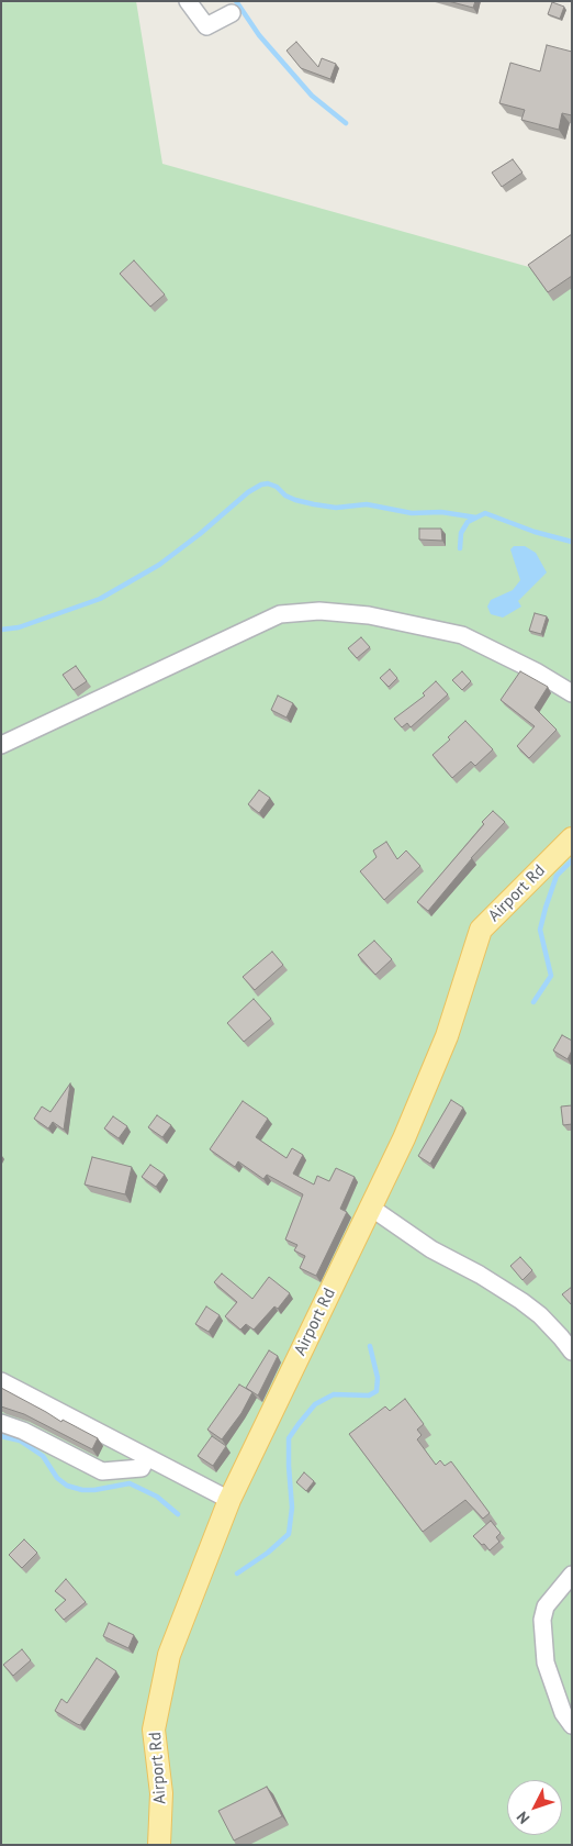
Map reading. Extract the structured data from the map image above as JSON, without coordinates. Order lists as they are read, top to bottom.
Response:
{
  "streets": {
    "main road": ["Airport Rd"]
  },
  "north": "bottom left"
}
